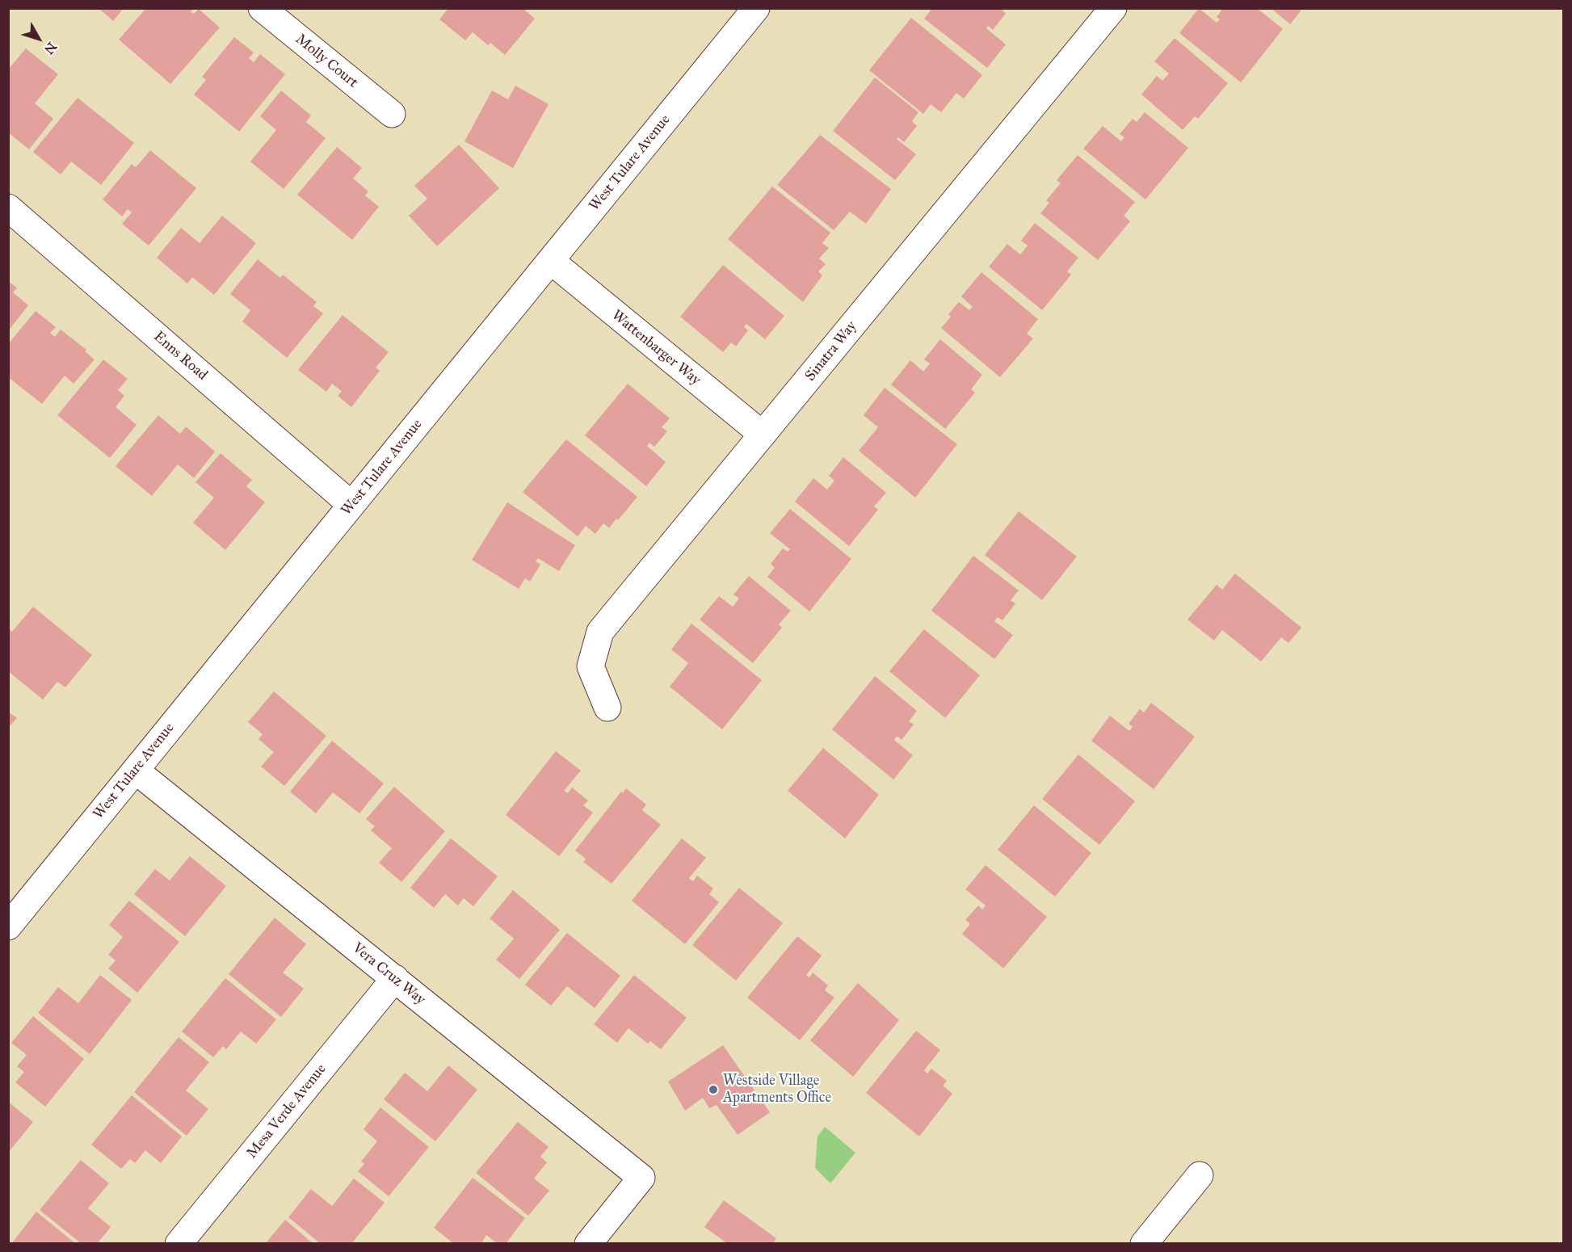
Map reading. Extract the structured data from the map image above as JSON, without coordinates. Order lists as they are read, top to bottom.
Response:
{
  "streets": {
    "street": [
      "Molly Court",
      "West Tulare Avenue",
      "Wattenbarger Way",
      "Sinatra Way",
      "Enns Road",
      "Vera Cruz Way",
      "Mesa Verde Avenue"
    ]
  },
  "crossings": [
    ["West Tulare Avenue", "Wattenbarger Way"],
    ["West Tulare Avenue", "Enns Road"],
    ["West Tulare Avenue", "Vera Cruz Way"],
    ["Wattenbarger Way", "Sinatra Way"],
    ["Vera Cruz Way", "Mesa Verde Avenue"]
  ],
  "places": ["Westside Village Apartments Office"],
  "north": "bottom right"
}
